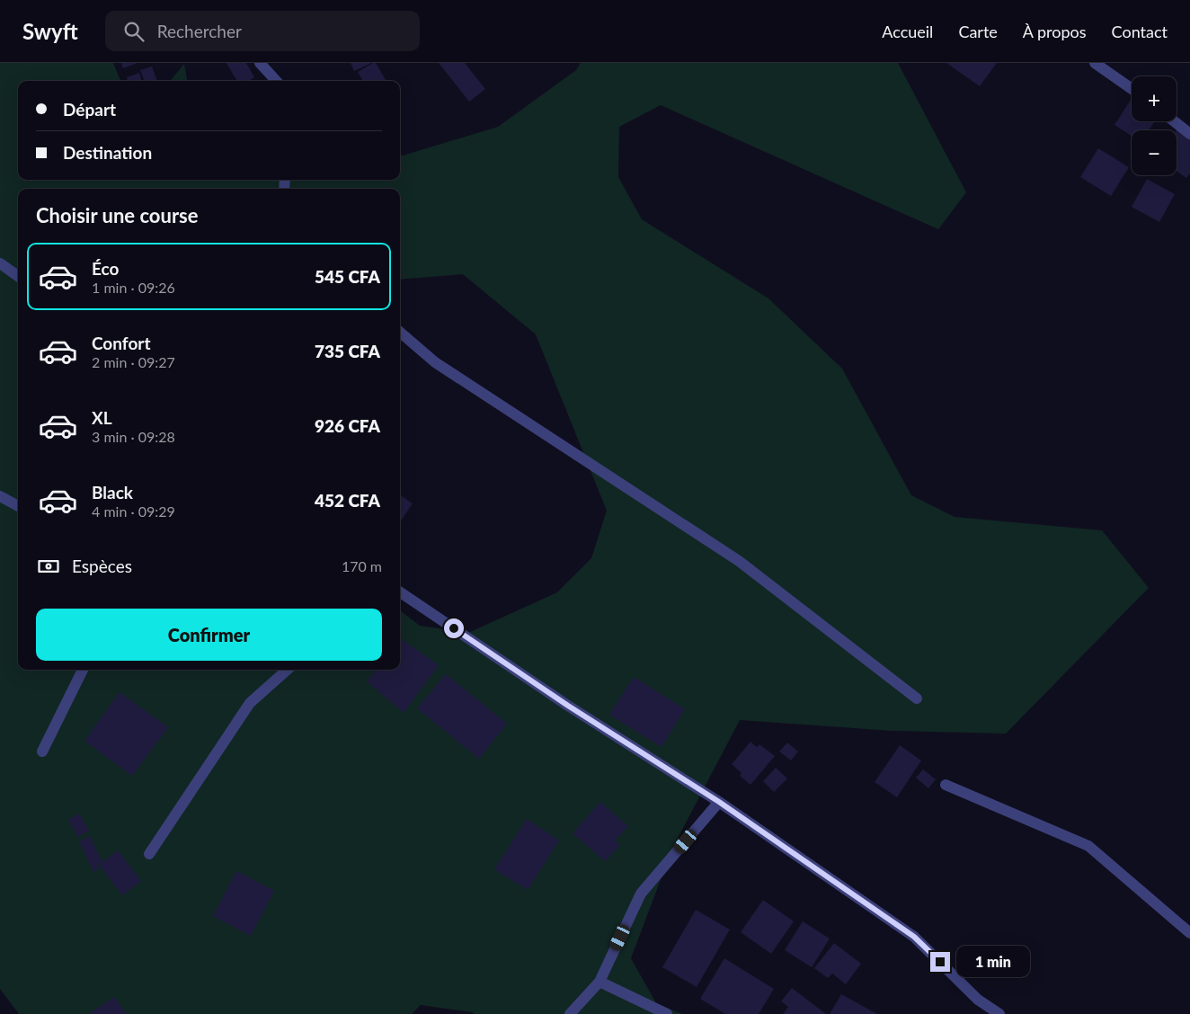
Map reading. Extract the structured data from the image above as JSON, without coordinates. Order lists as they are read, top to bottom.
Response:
{
  "page": {
    "header": "Swyft",
    "search": "Rechercher",
    "nav": [
      "Accueil",
      "Carte",
      "À propos",
      "Contact"
    ],
    "map_buttons": ["+", "−"],
    "banner": ["Départ", "Destination"],
    "heading": "Choisir une course",
    "list": [
      {
        "name": "Éco",
        "note": "1 min · 09:26",
        "value": "545 CFA"
      },
      {
        "name": "Confort",
        "note": "2 min · 09:27",
        "value": "735 CFA"
      },
      {
        "name": "XL",
        "note": "3 min · 09:28",
        "value": "926 CFA"
      },
      {
        "name": "Black",
        "note": "4 min · 09:29",
        "value": "452 CFA"
      }
    ],
    "pay": ["Espèces", "170 m"],
    "buttons": "Confirmer",
    "bubble": "1 min"
  }
}
